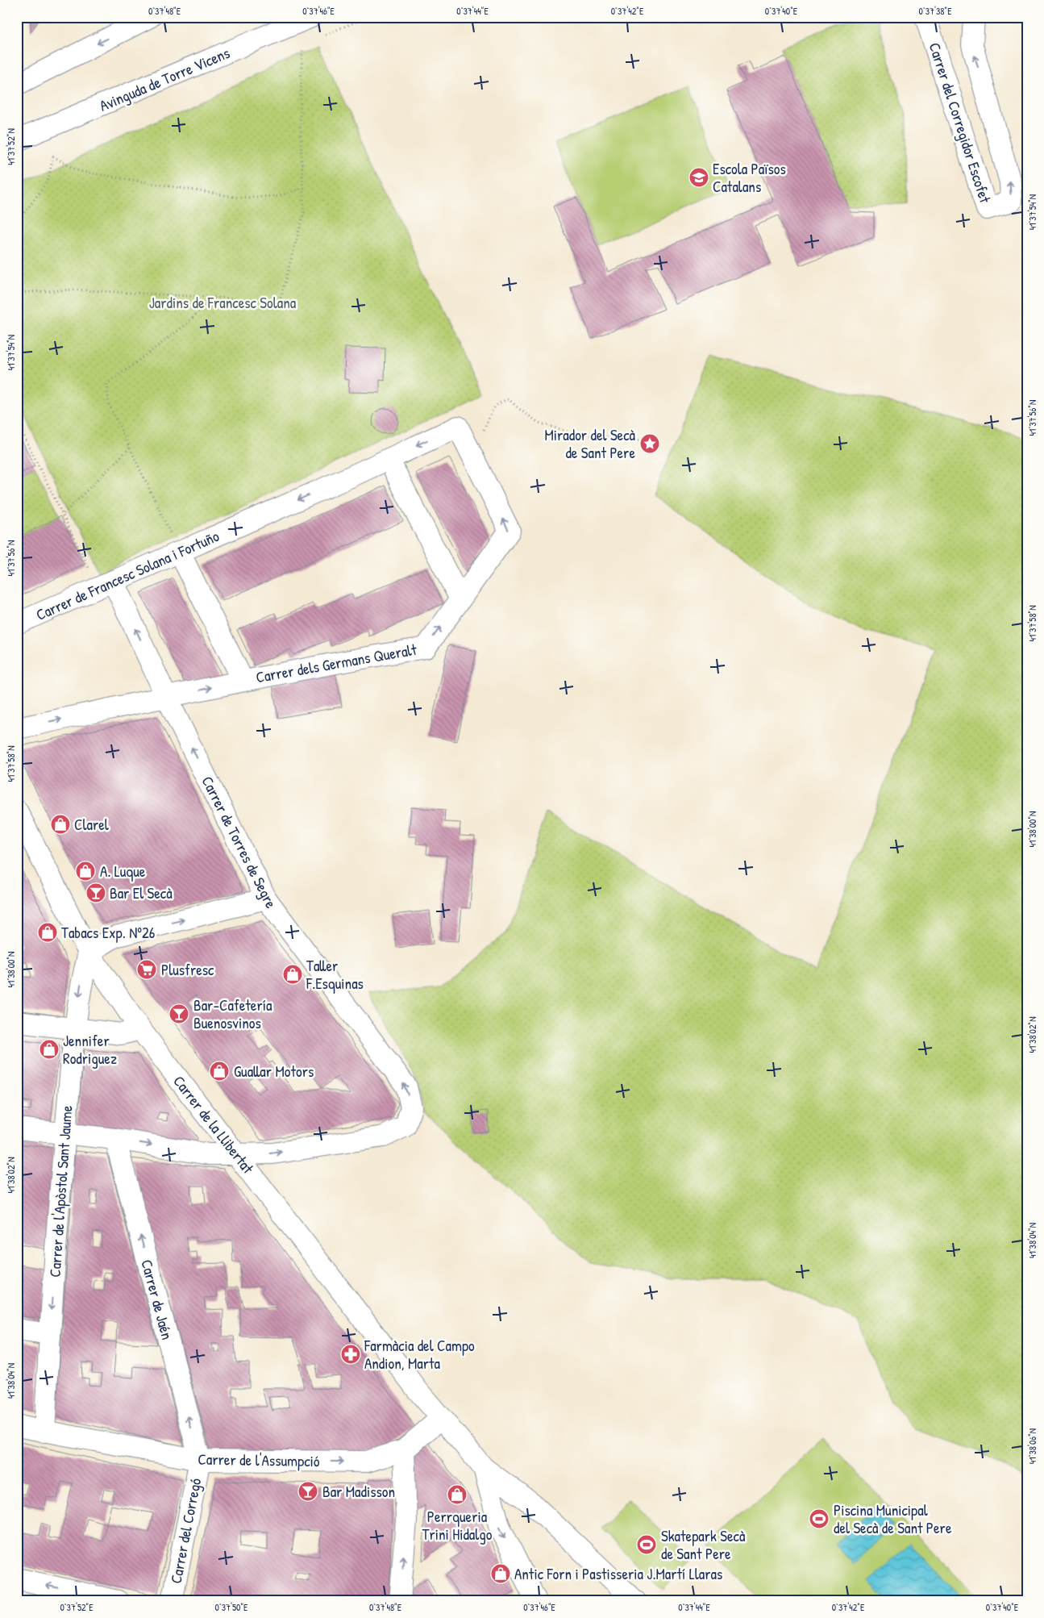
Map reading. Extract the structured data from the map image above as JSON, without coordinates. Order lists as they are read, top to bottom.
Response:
{
  "streets": {
    "street": [
      "Avinguda de Torre Vicens",
      "Carrer del Corregidor Escofet",
      "Carrer de Francesc Solana i Fortuño",
      "Carrer dels Germans Queralt",
      "Carrer de Torres de Segre",
      "Carrer de la Llibertat",
      "Carrer de l'Apòstol Sant Jaume",
      "Carrer de Jaén",
      "Carrer de l'Assumpció",
      "Carrer del Corregó"
    ]
  },
  "crossings": [
    ["Carrer de Francesc Solana i Fortuño", "Carrer dels Germans Queralt"],
    ["Carrer de Francesc Solana i Fortuño", "Carrer de Torres de Segre"],
    ["Carrer dels Germans Queralt", "Carrer de Torres de Segre"],
    ["Carrer de Torres de Segre", "Carrer de la Llibertat"],
    ["Carrer de la Llibertat", "Carrer de l'Apòstol Sant Jaume"],
    ["Carrer de la Llibertat", "Carrer de l'Assumpció"],
    ["Carrer de l'Apòstol Sant Jaume", "Carrer de l'Assumpció"],
    ["Carrer de Jaén", "Carrer de l'Assumpció"],
    ["Carrer de Jaén", "Carrer del Corregó"],
    ["Carrer de l'Assumpció", "Carrer del Corregó"]
  ],
  "one_way": [
    "Carrer de Francesc Solana i Fortuño",
    "Carrer dels Germans Queralt",
    "Carrer de l'Apòstol Sant Jaume",
    "Carrer de Jaén",
    "Carrer de l'Assumpció"
  ],
  "parks": ["Jardins de Francesc Solana"],
  "places": {
    "school or university": ["Escola Països Catalans"],
    "place": ["Mirador del Secà de Sant Pere"],
    "shop": [
      "Clarel",
      "A. Luque",
      "Tabacs Exp. Nº26",
      "Taller F.Esquinas",
      "Jennifer Rodriguez",
      "Guallar Motors",
      "Perrqueria Trini Hidalgo",
      "Antic Forn i Pastisseria J.Martí Llaras"
    ],
    "bar": ["Bar El Secà", "Bar-Cafetería Buenosvinos", "Bar Madisson"],
    "supermarket": ["Plusfresc"],
    "pharmacy": ["Farmàcia del Campo Andion, Marta"],
    "sports": ["Piscina Municipal del Secà de Sant Pere", "Skatepark Secà de Sant Pere"]
  },
  "coordinates": [
    "0°37'48\"E",
    "0°37'46\"E",
    "0°37'44\"E",
    "0°37'42\"E",
    "0°37'40\"E",
    "0°37'38\"E",
    "41°37'52\"N",
    "41°37'54\"N",
    "41°37'56\"N",
    "41°37'58\"N",
    "41°38'00\"N",
    "41°38'02\"N",
    "41°38'04\"N",
    "41°38'06\"N",
    "0°37'52\"E",
    "0°37'50\"E"
  ]
}
